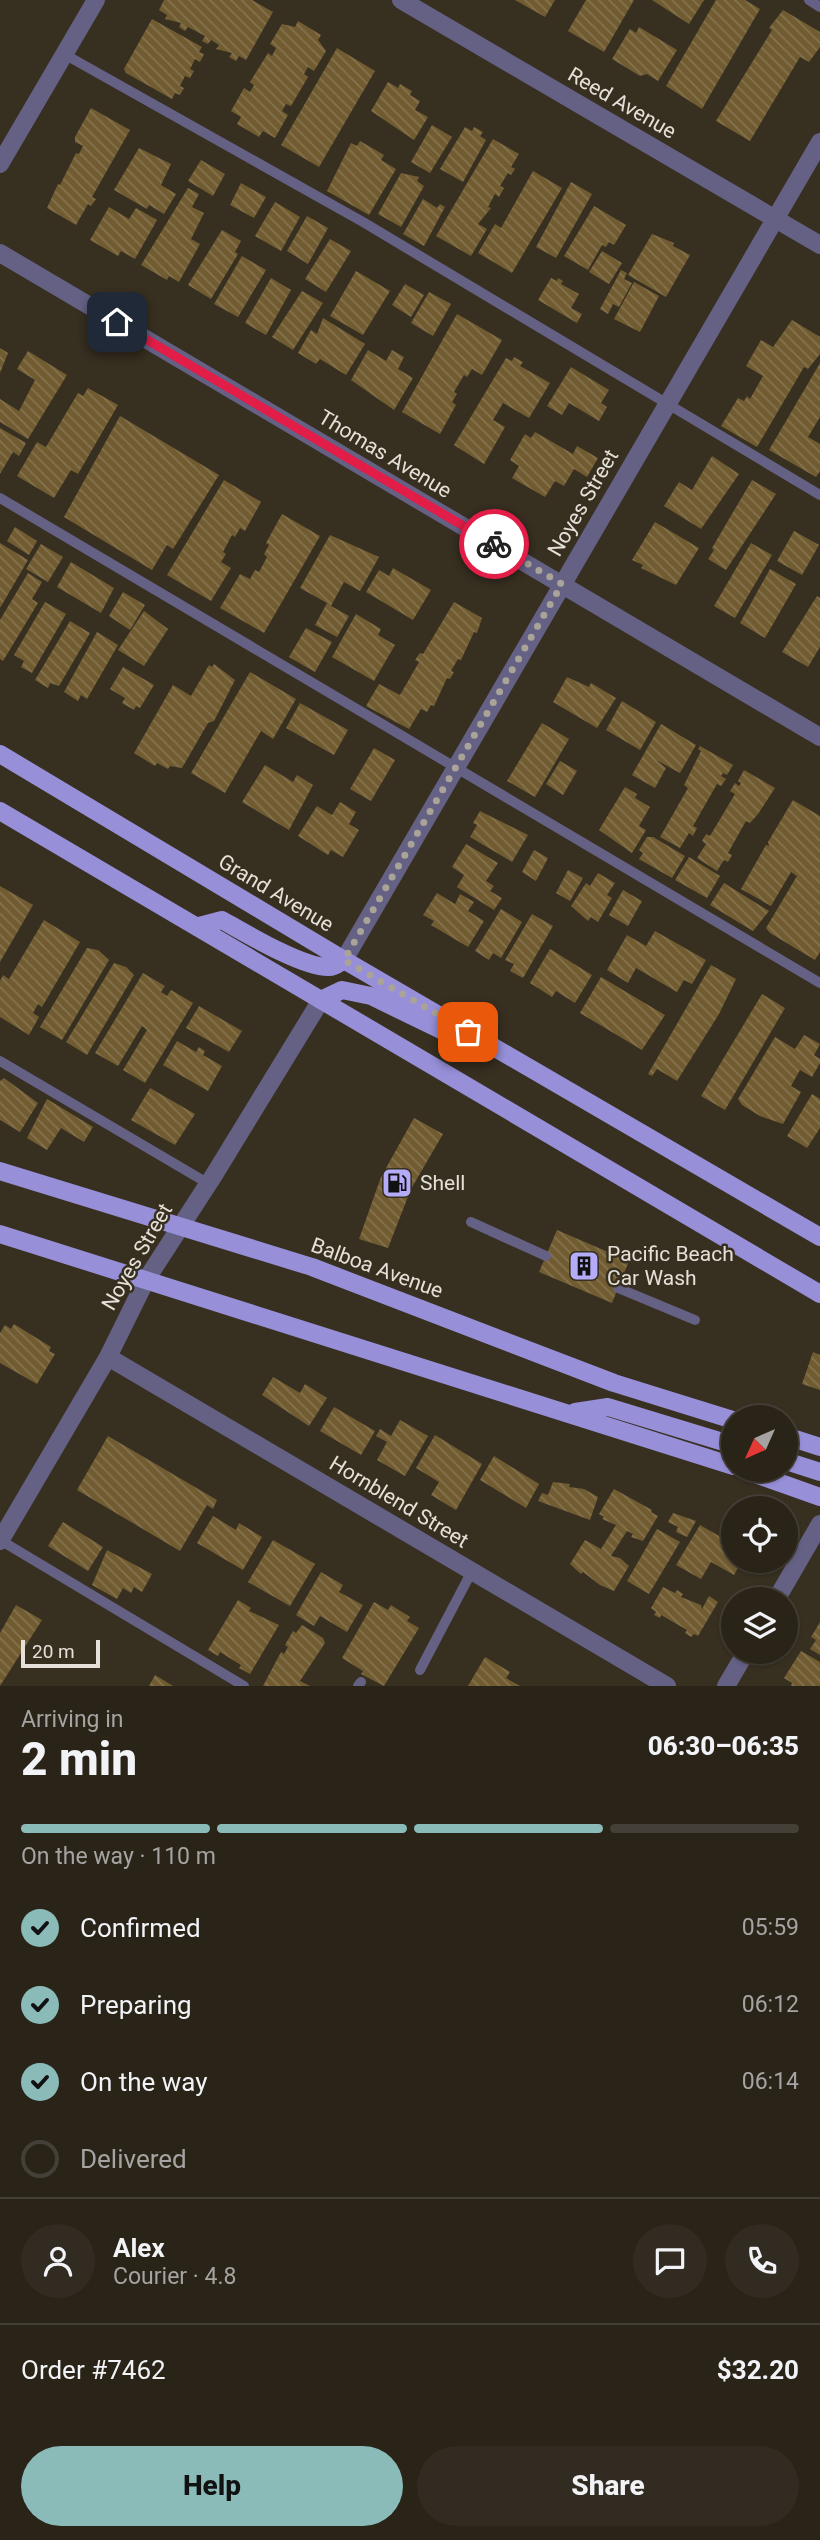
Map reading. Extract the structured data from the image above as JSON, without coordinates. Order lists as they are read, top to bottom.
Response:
{
  "streets": {
    "main road": ["Grand Avenue", "Balboa Avenue"],
    "street": [
      "Reed Avenue",
      "Thomas Avenue",
      "Noyes Street",
      "Hornblend Street"
    ]
  },
  "crossings": [
    ["Reed Avenue", "Noyes Street"],
    ["Thomas Avenue", "Noyes Street"],
    ["Noyes Street", "Grand Avenue"],
    ["Noyes Street", "Balboa Avenue"],
    ["Noyes Street", "Hornblend Street"]
  ],
  "places": {
    "fuel station": ["Shell"],
    "building": ["Pacific Beach Car Wash"]
  },
  "scale_bar": "20 m",
  "north": "bottom left",
  "page": {
    "scale": "20 m",
    "heading": ["2 min", "Arriving in", "06:30–06:35"],
    "panel": [
      "Alex",
      "Courier · 4.8",
      "Order #7462",
      "$32.20"
    ],
    "bar": "On the way · 110 m",
    "list": [
      ["Confirmed", "05:59"],
      ["Preparing", "06:12"],
      ["On the way", "06:14"],
      "Delivered"
    ],
    "buttons": ["Help", "Share"]
  }
}
